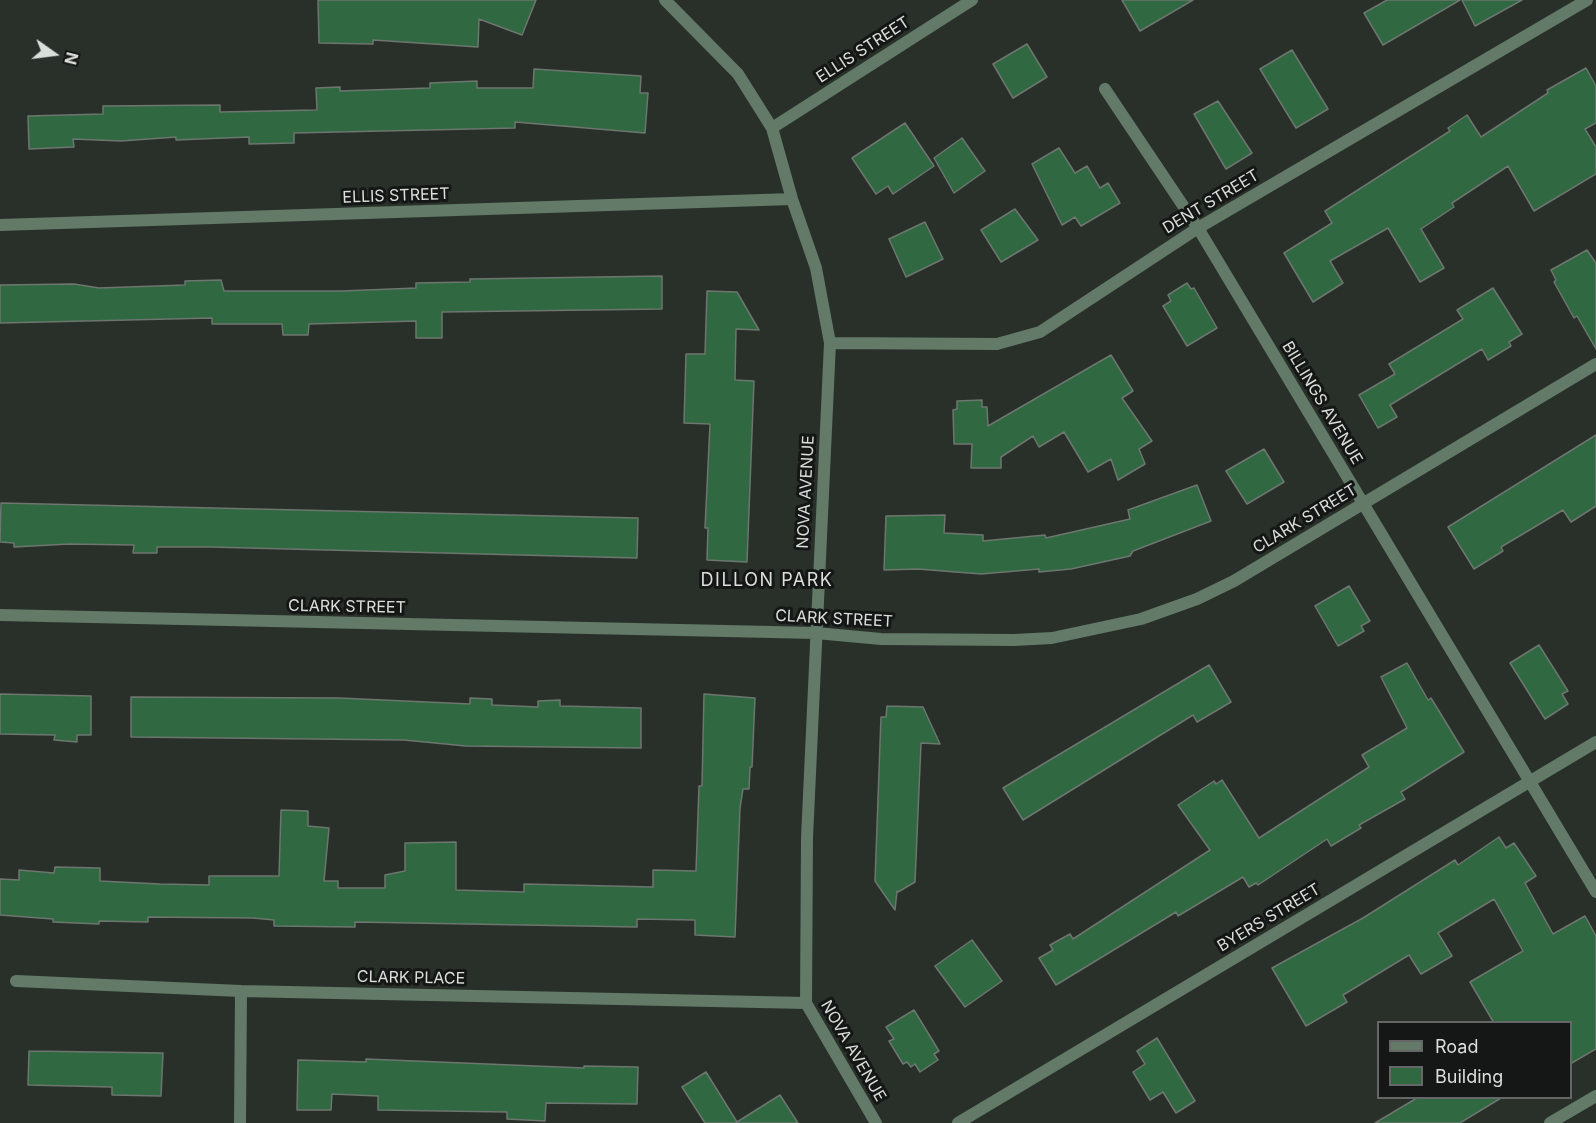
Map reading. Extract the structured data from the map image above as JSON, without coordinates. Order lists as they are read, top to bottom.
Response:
{
  "streets": {
    "street": [
      "ELLIS STREET",
      "DENT STREET",
      "BILLINGS AVENUE",
      "NOVA AVENUE",
      "CLARK STREET",
      "BYERS STREET",
      "CLARK PLACE"
    ]
  },
  "crossings": [
    ["ELLIS STREET", "NOVA AVENUE"],
    ["DENT STREET", "BILLINGS AVENUE"],
    ["DENT STREET", "NOVA AVENUE"],
    ["BILLINGS AVENUE", "CLARK STREET"],
    ["BILLINGS AVENUE", "BYERS STREET"],
    ["NOVA AVENUE", "CLARK STREET"],
    ["NOVA AVENUE", "CLARK PLACE"]
  ],
  "districts": ["DILLON PARK"],
  "legend": ["Road", "Building"],
  "north": "right"
}
